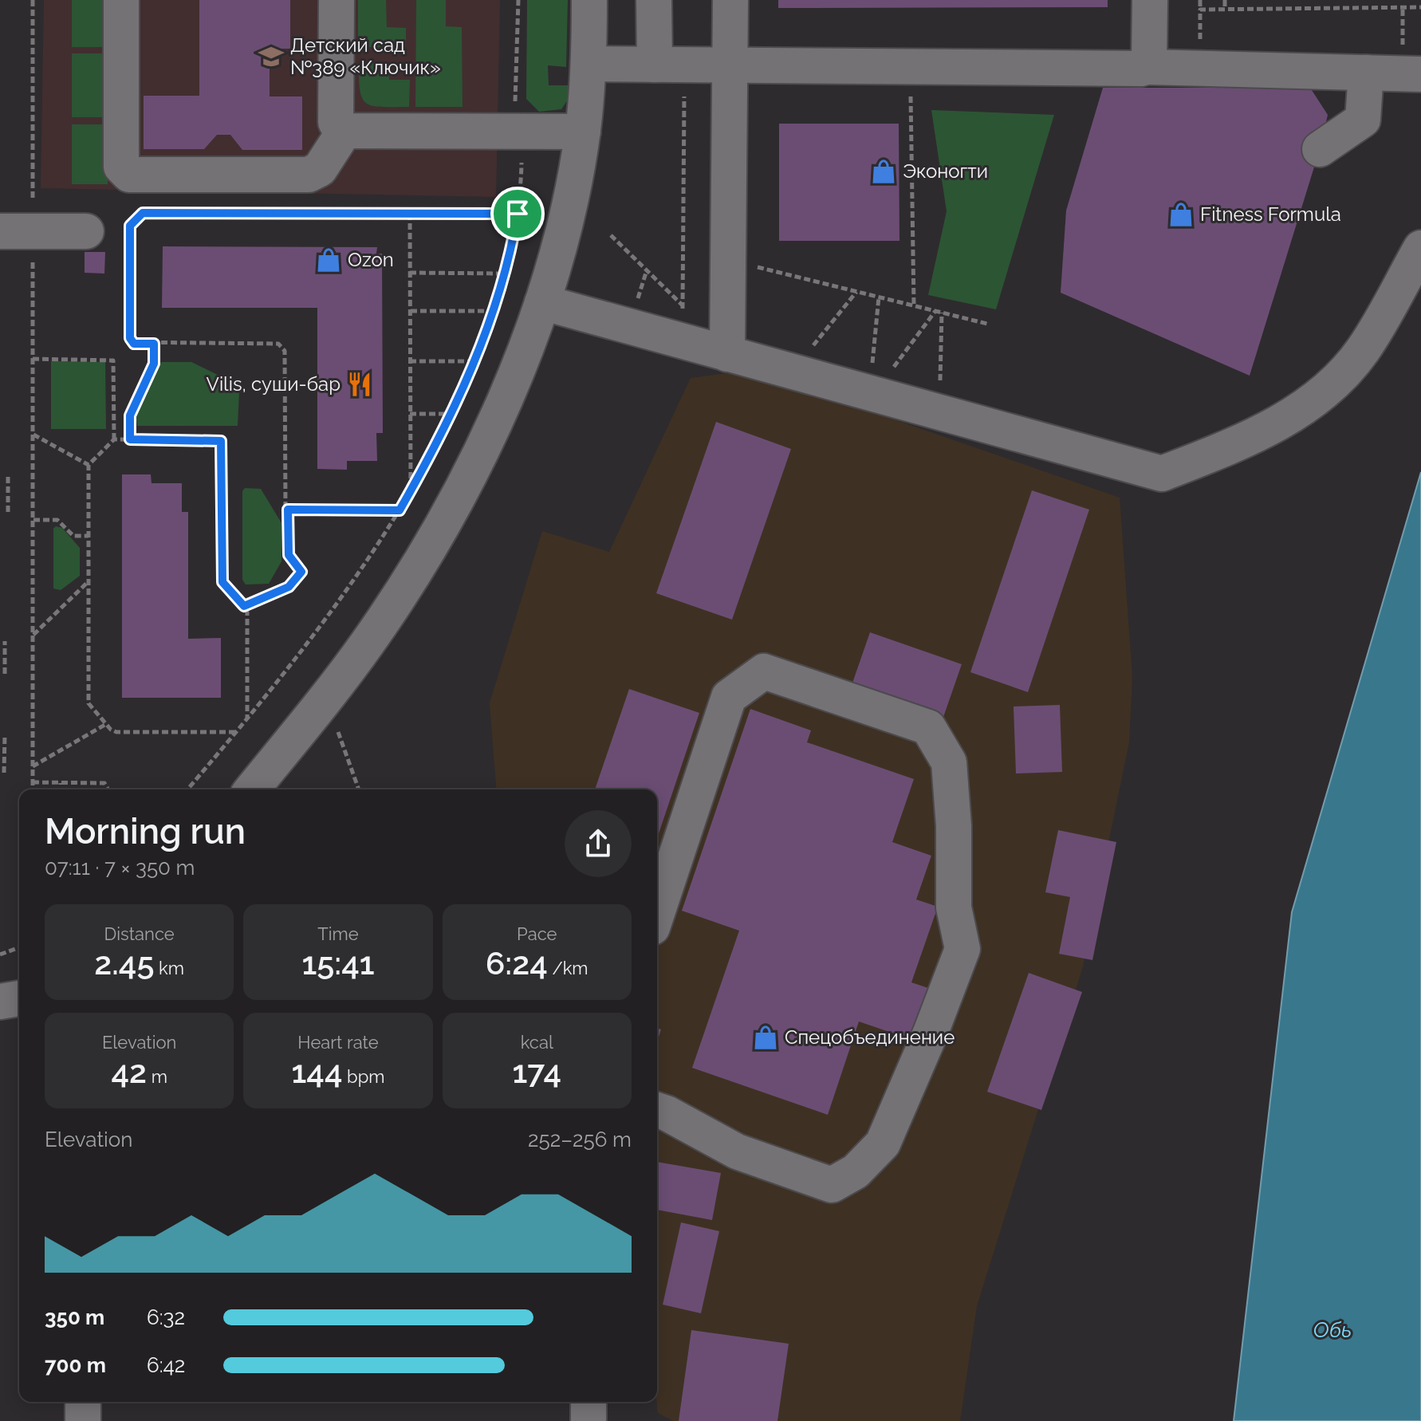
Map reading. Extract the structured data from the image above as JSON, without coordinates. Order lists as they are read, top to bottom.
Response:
{
  "water": ["Обь"],
  "places": {
    "school or university": ["Детский сад №389 «Ключик»"],
    "shop": [
      "Эконогти",
      "Fitness Formula",
      "Ozon",
      "Спецобъединение"
    ],
    "restaurant": ["Vilis, суши-бар"]
  },
  "page": {
    "heading": ["Morning run", "07:11 · 7 × 350 m"],
    "stats": [
      ["Distance", "2.45 km"],
      ["Time", "15:41"],
      ["Pace", "6:24 /km"],
      ["Elevation", "42 m"],
      ["Heart rate", "144 bpm"],
      ["kcal", "174"]
    ],
    "chart": ["Elevation", "252–256 m"],
    "list": [
      {
        "name": "350 m",
        "note": "6:32"
      },
      {
        "name": "700 m",
        "note": "6:42"
      }
    ]
  }
}
